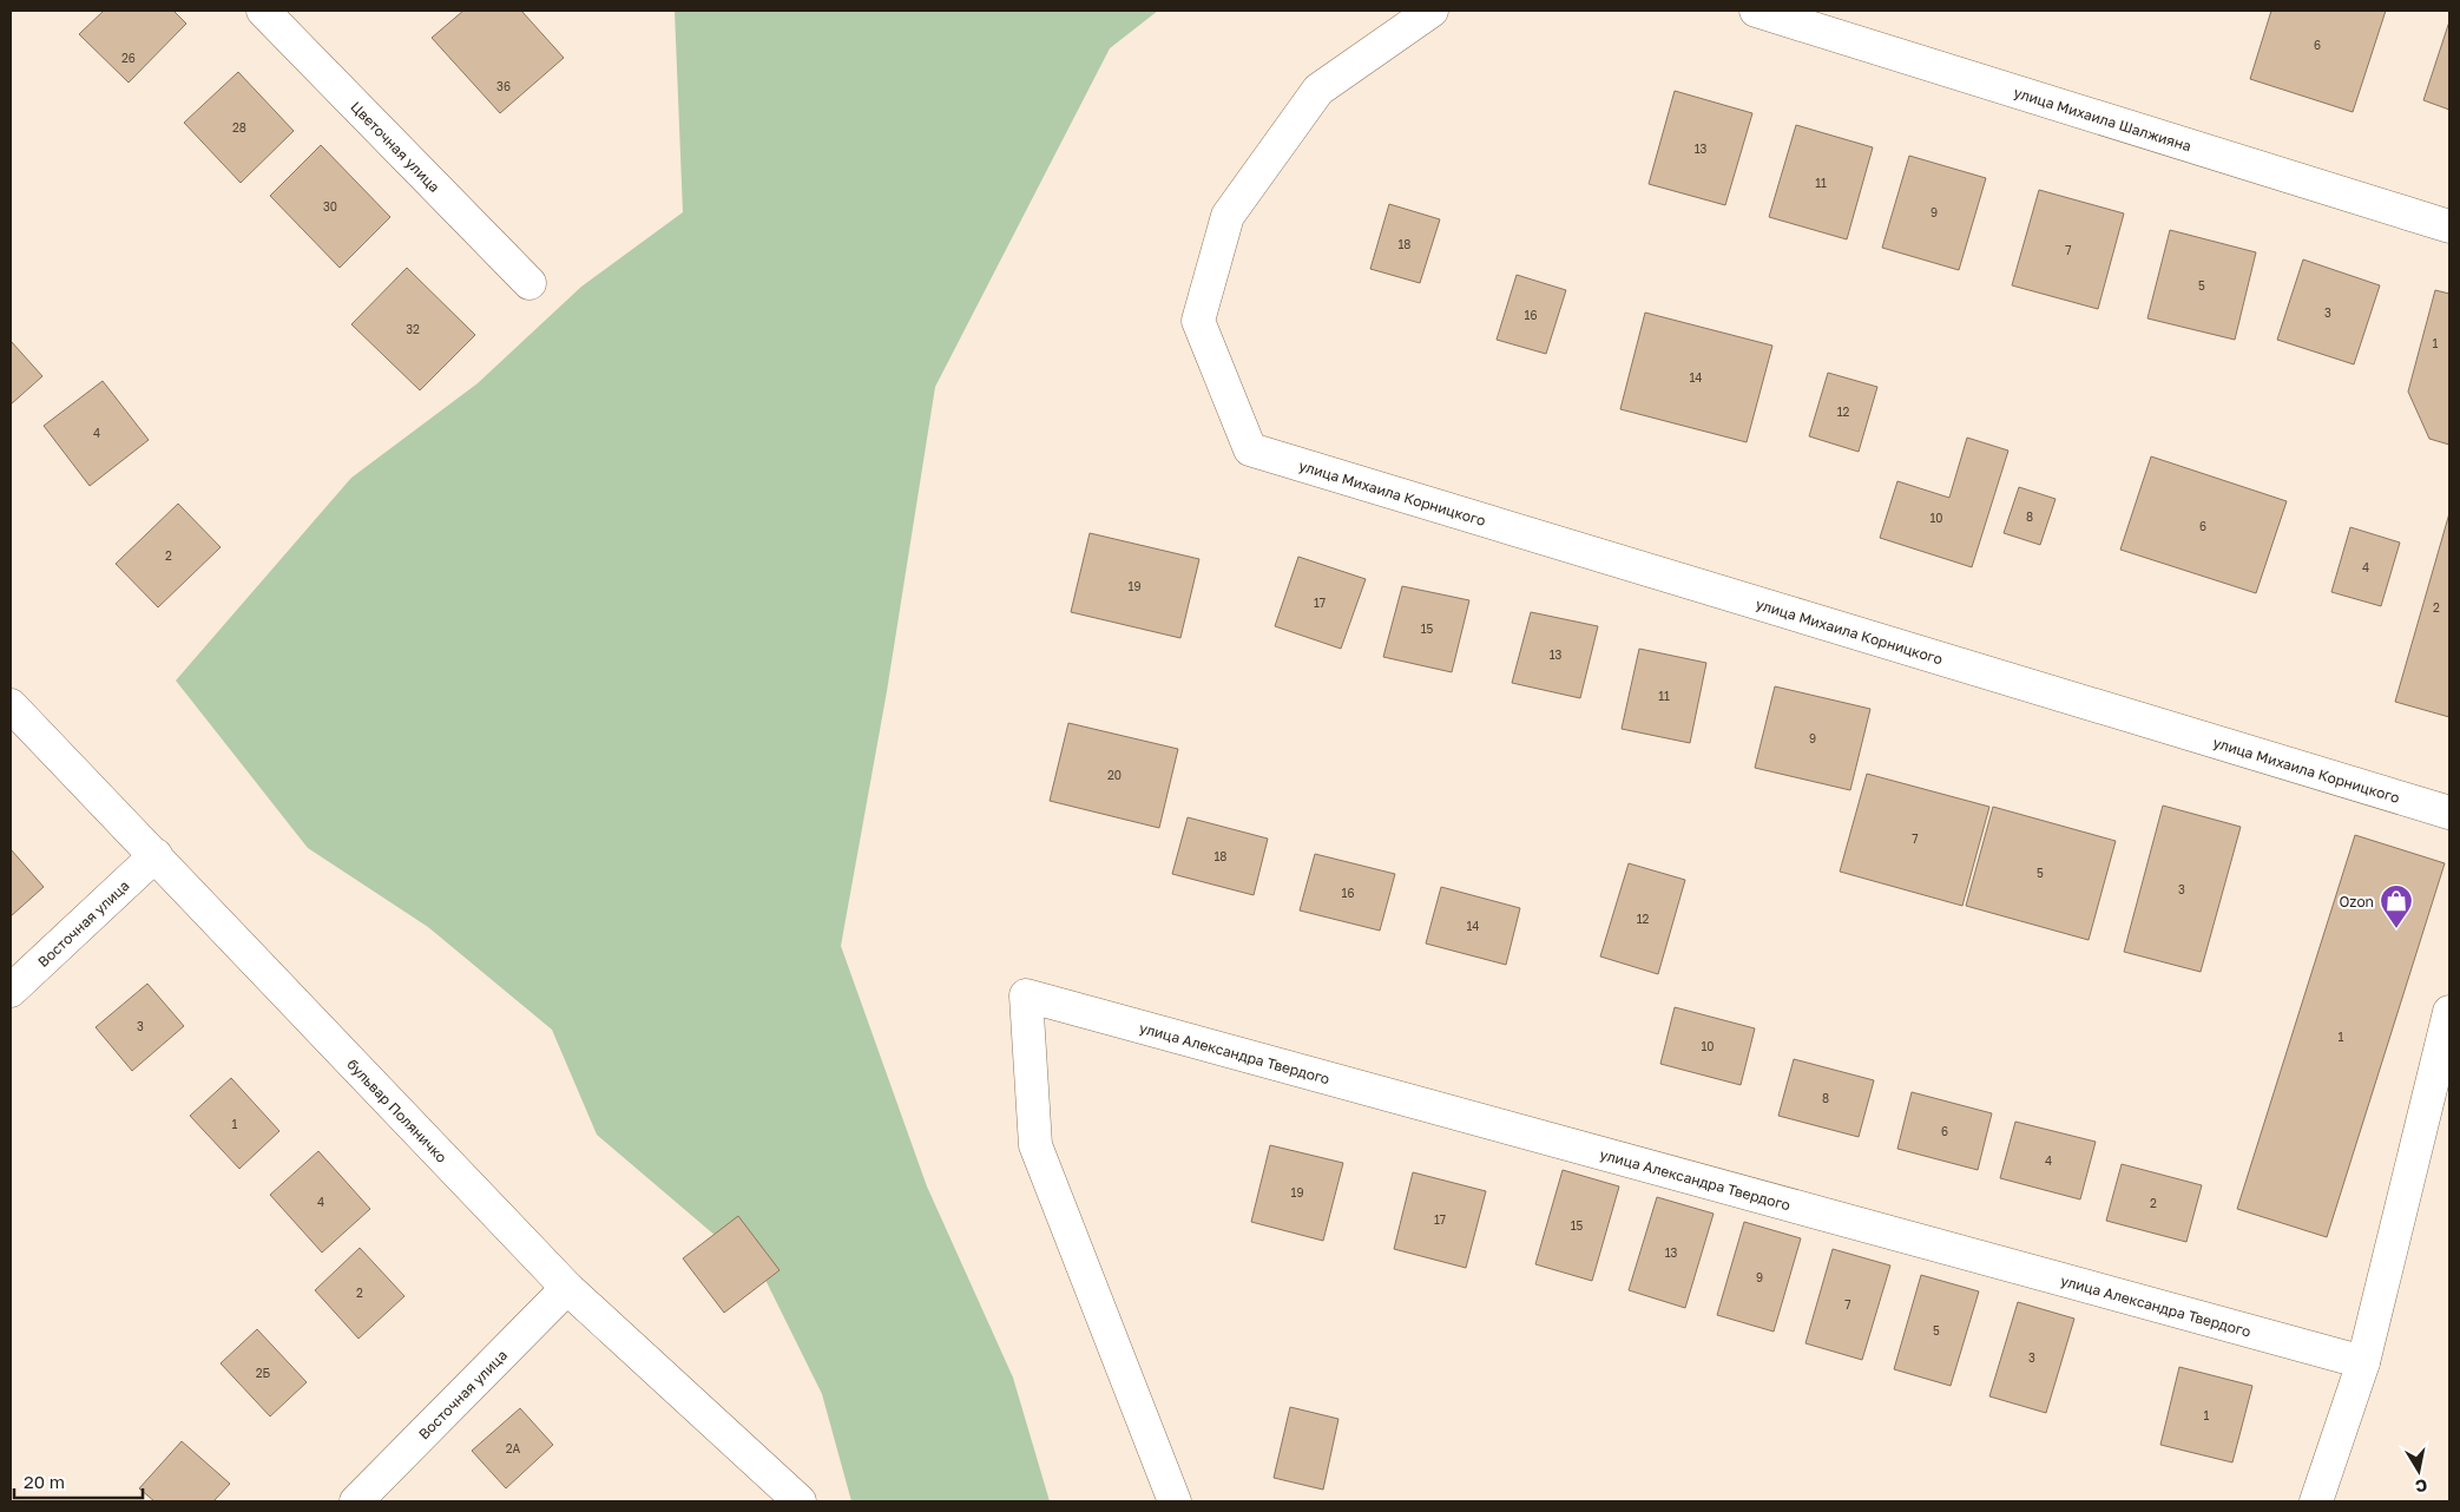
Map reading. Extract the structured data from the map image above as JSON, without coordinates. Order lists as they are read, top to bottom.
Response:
{
  "streets": {
    "street": [
      "улица Михаила Шалжияна",
      "Цветочная улица",
      "улица Михаила Корницкого",
      "Восточная улица",
      "улица Александра Твердого",
      "бульвар Поляничко"
    ]
  },
  "crossings": [
    ["Восточная улица", "бульвар Поляничко"]
  ],
  "places": {
    "shop": ["Ozon"]
  },
  "house_numbers": [
    "6",
    "26",
    "36",
    "28",
    "13",
    "11",
    "30",
    "9",
    "18",
    "7",
    "5",
    "3",
    "16",
    "32",
    "1",
    "14",
    "12",
    "4",
    "8",
    "10",
    "6",
    "2",
    "4",
    "19",
    "17",
    "2",
    "15",
    "13",
    "11",
    "9",
    "20",
    "7",
    "18",
    "5",
    "3",
    "16",
    "12",
    "14",
    "3",
    "1",
    "10",
    "8",
    "1",
    "6",
    "4",
    "19",
    "4",
    "2",
    "17",
    "15",
    "13",
    "9",
    "2",
    "7",
    "5",
    "3",
    "2Б",
    "1",
    "2А"
  ],
  "scale_bar": "20 m",
  "north": "bottom"
}
